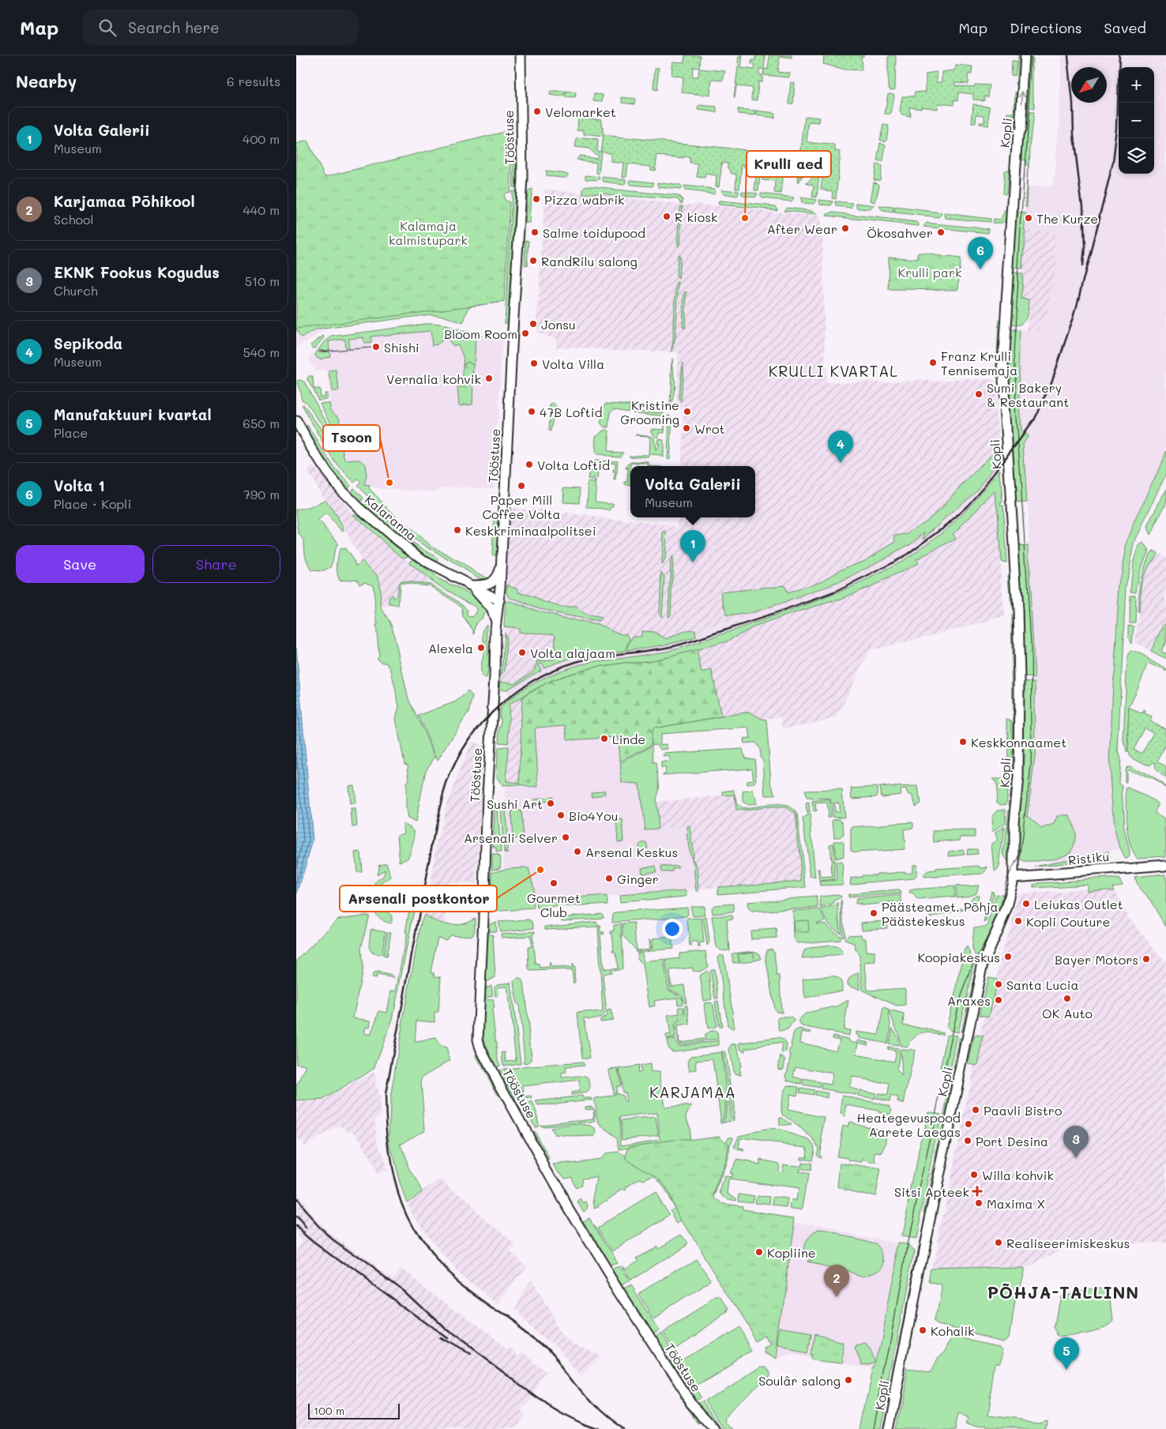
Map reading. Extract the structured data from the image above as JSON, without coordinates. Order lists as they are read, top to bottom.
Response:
{
  "streets": {
    "street": [
      "Kopli",
      "Tööstuse",
      "Kalaranna",
      "Ristiku"
    ]
  },
  "crossings": [
    ["Kopli", "Ristiku"],
    ["Tööstuse", "Kalaranna"]
  ],
  "one_way": ["Kopli"],
  "districts": ["KRULLI KVARTAL", "KARJAMAA", "PÕHJA-TALLINN"],
  "parks": ["Kalamaja kalmistupark", "Krulli park"],
  "places": {
    "other": [
      "Velomarket",
      "Pizza wabrik",
      "R kiosk",
      "Krulli aed",
      "The Kurze",
      "After Wear",
      "Salme toidupood",
      "Ökosahver",
      "RandRilu salong",
      "Jonsu",
      "Bloom Room",
      "Shishi",
      "Franz Krulli Tennisemaja",
      "Volta Villa",
      "Vernalia kohvik",
      "Sumi Bakery & Restaurant",
      "47B Loftid",
      "Kristine Grooming",
      "Wrot",
      "Volta Loftid",
      "Tsoon",
      "Paper Mill Coffee Volta",
      "Keskkriminaalpolitsei",
      "Alexela",
      "Volta alajaam",
      "Linde",
      "Keskkonnaamet",
      "Sushi Art",
      "Bio4You",
      "Arsenali Selver",
      "Arsenal Keskus",
      "Arsenali postkontor",
      "Ginger",
      "Gourmet Club",
      "Leiukas Outlet",
      "Päästeamet. Põhja Päästekeskus",
      "Kopli Couture",
      "Koopiakeskus",
      "Bayer Motors",
      "Santa Lucia",
      "OK Auto",
      "Araxes",
      "Paavli Bistro",
      "Heategevuspood Aarete Laegas",
      "Port Desina",
      "Willa kohvik",
      "Maxima X",
      "Realiseerimiskeskus",
      "Kopliine",
      "Kohalik",
      "Soulâr salong"
    ],
    "health": ["Sitsi Apteek"]
  },
  "scale_bar": "100 m",
  "north": "bottom left",
  "page": {
    "header": "Map",
    "search": "Search here",
    "nav": ["Map", "Directions", "Saved"],
    "heading": ["Nearby", "6 results"],
    "map_buttons": ["+", "−"],
    "list": [
      {
        "mark": "1",
        "name": "Volta Galerii",
        "note": "Museum",
        "value": "400 m"
      },
      {
        "mark": "2",
        "name": "Karjamaa Põhikool",
        "note": "School",
        "value": "440 m"
      },
      {
        "mark": "3",
        "name": "EKNK Fookus Kogudus",
        "note": "Church",
        "value": "510 m"
      },
      {
        "mark": "4",
        "name": "Sepikoda",
        "note": "Museum",
        "value": "540 m"
      },
      {
        "mark": "5",
        "name": "Manufaktuuri kvartal",
        "note": "Place",
        "value": "650 m"
      },
      {
        "mark": "6",
        "name": "Volta 1",
        "note": "Place · Kopli",
        "value": "790 m"
      }
    ],
    "pins": [
      "6",
      "4",
      "1",
      "3",
      "2",
      "5"
    ],
    "popup": ["Volta Galerii", "Museum"],
    "buttons": ["Save", "Share"],
    "scale": "100 m"
  }
}
